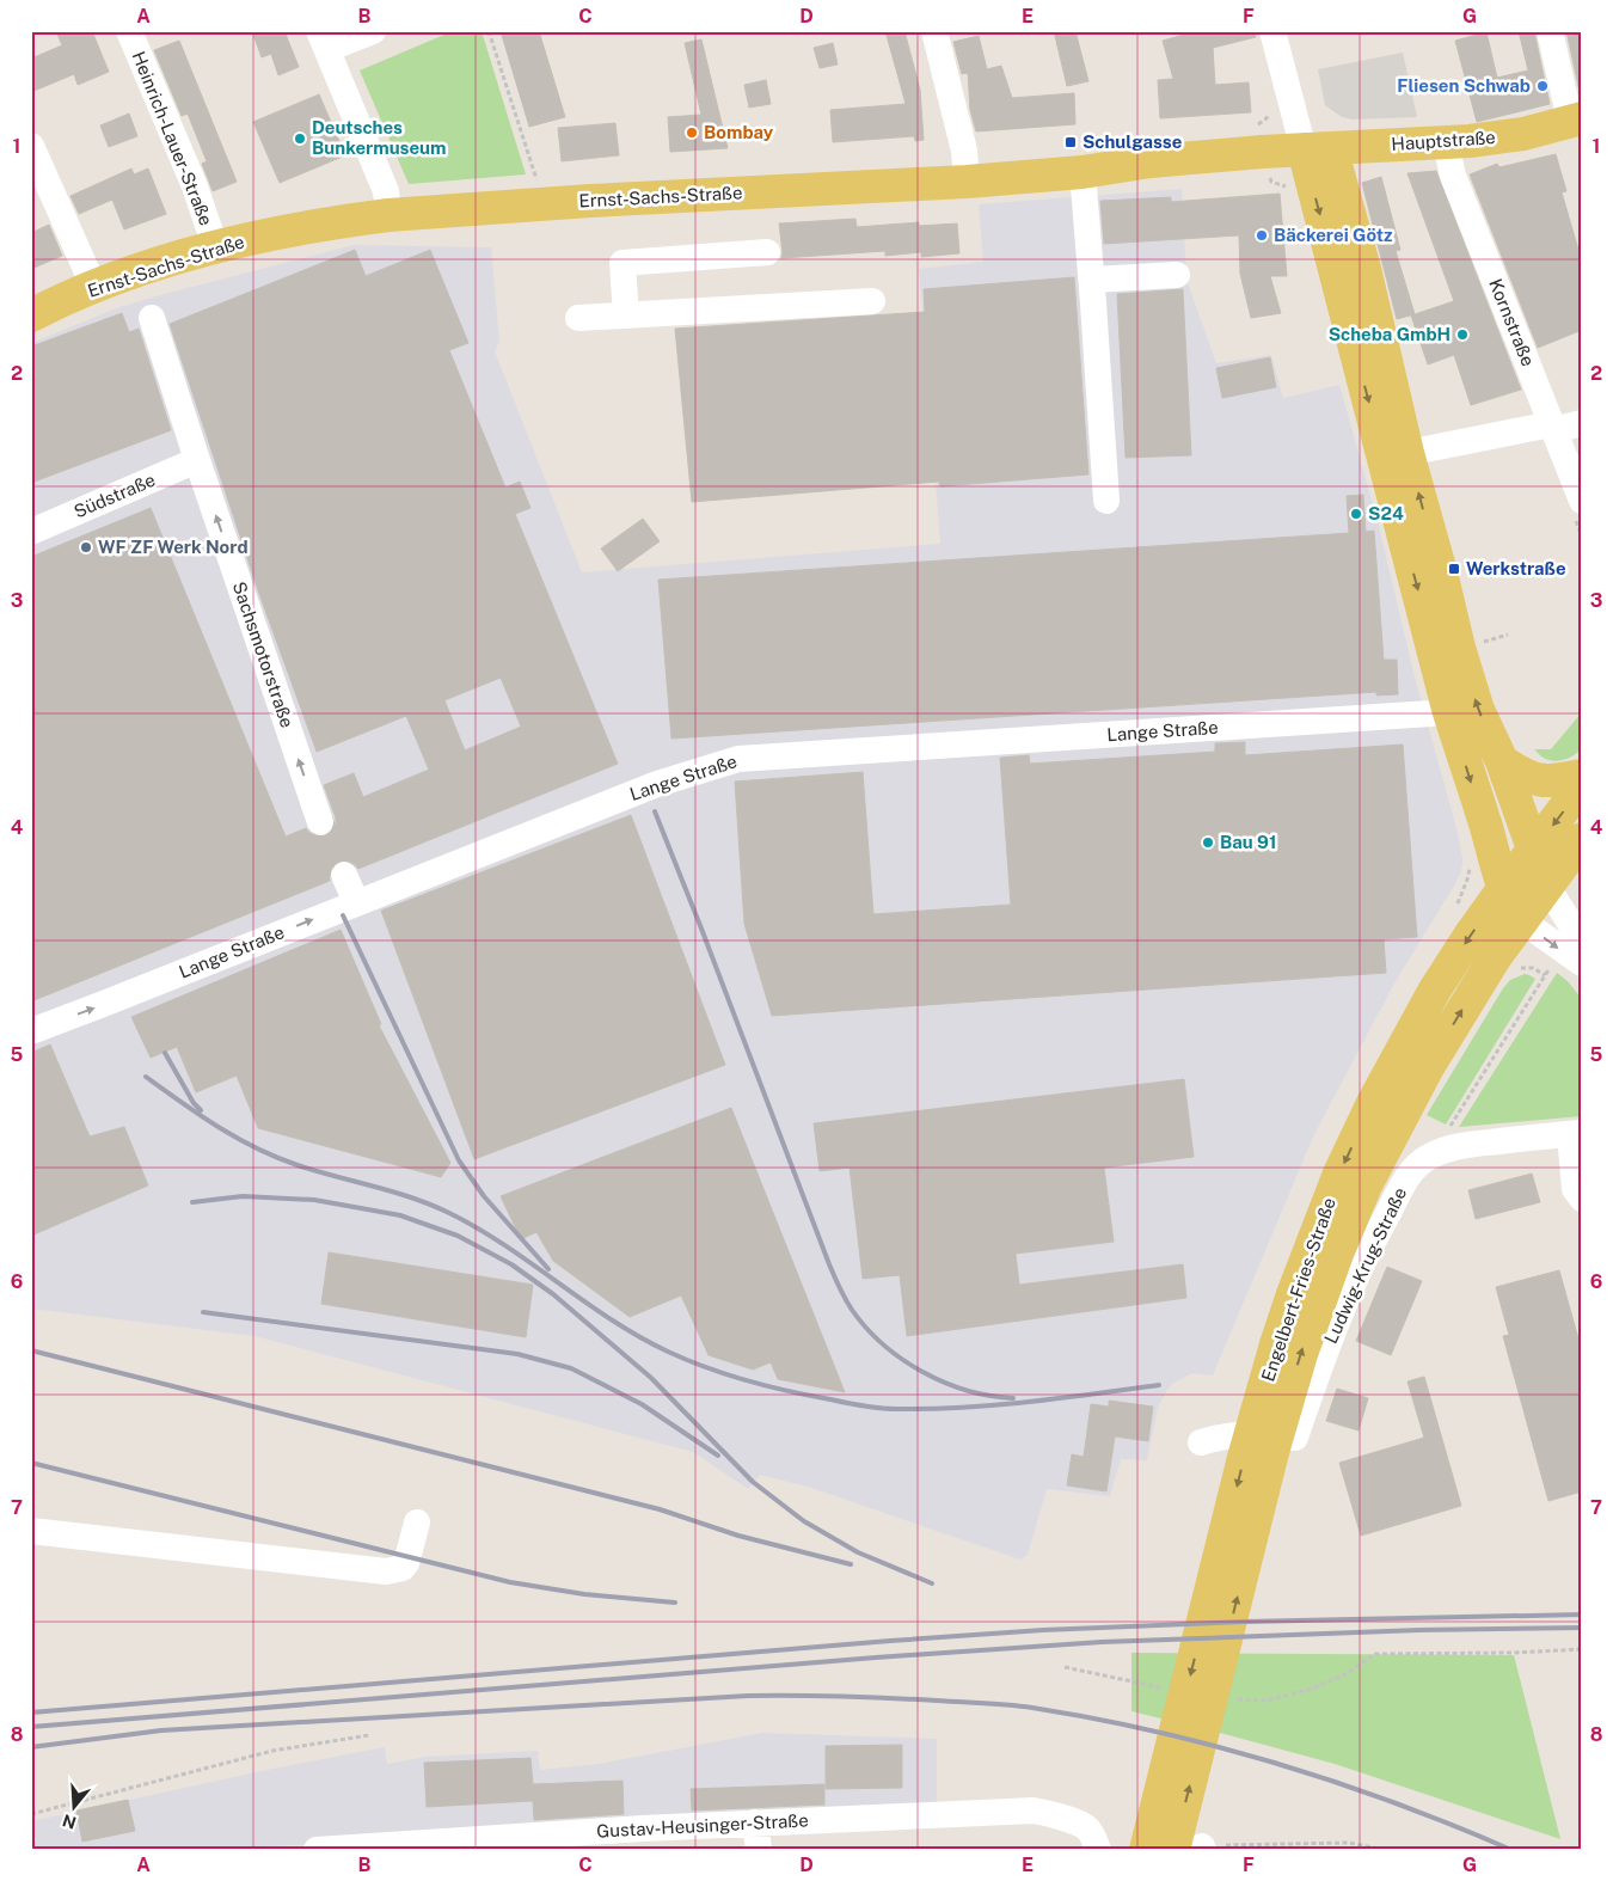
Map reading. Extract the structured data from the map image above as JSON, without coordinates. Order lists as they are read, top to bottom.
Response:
{
  "streets": {
    "main road": ["Hauptstraße", "Ernst-Sachs-Straße", "Engelbert-Fries-Straße"],
    "street": [
      "Heinrich-Lauer-Straße",
      "Kornstraße",
      "Südstraße",
      "Sachsmotorstraße",
      "Lange Straße",
      "Ludwig-Krug-Straße",
      "Gustav-Heusinger-Straße"
    ]
  },
  "crossings": [
    ["Heinrich-Lauer-Straße", "Ernst-Sachs-Straße"],
    ["Hauptstraße", "Ernst-Sachs-Straße"],
    ["Hauptstraße", "Kornstraße"],
    ["Südstraße", "Sachsmotorstraße"]
  ],
  "one_way": ["Sachsmotorstraße"],
  "places": {
    "other": [
      "Fliesen Schwab",
      "Bombay",
      "Deutsches Bunkermuseum",
      "Bäckerei Götz",
      "Scheba GmbH",
      "S24",
      "WF ZF Werk Nord",
      "Bau 91"
    ],
    "transit": ["Schulgasse", "Werkstraße"]
  },
  "north": "bottom",
  "grid": {
    "columns": [
      "A",
      "B",
      "C",
      "D",
      "E",
      "F",
      "G"
    ],
    "rows": [
      "1",
      "2",
      "3",
      "4",
      "5",
      "6",
      "7",
      "8"
    ]
  }
}
